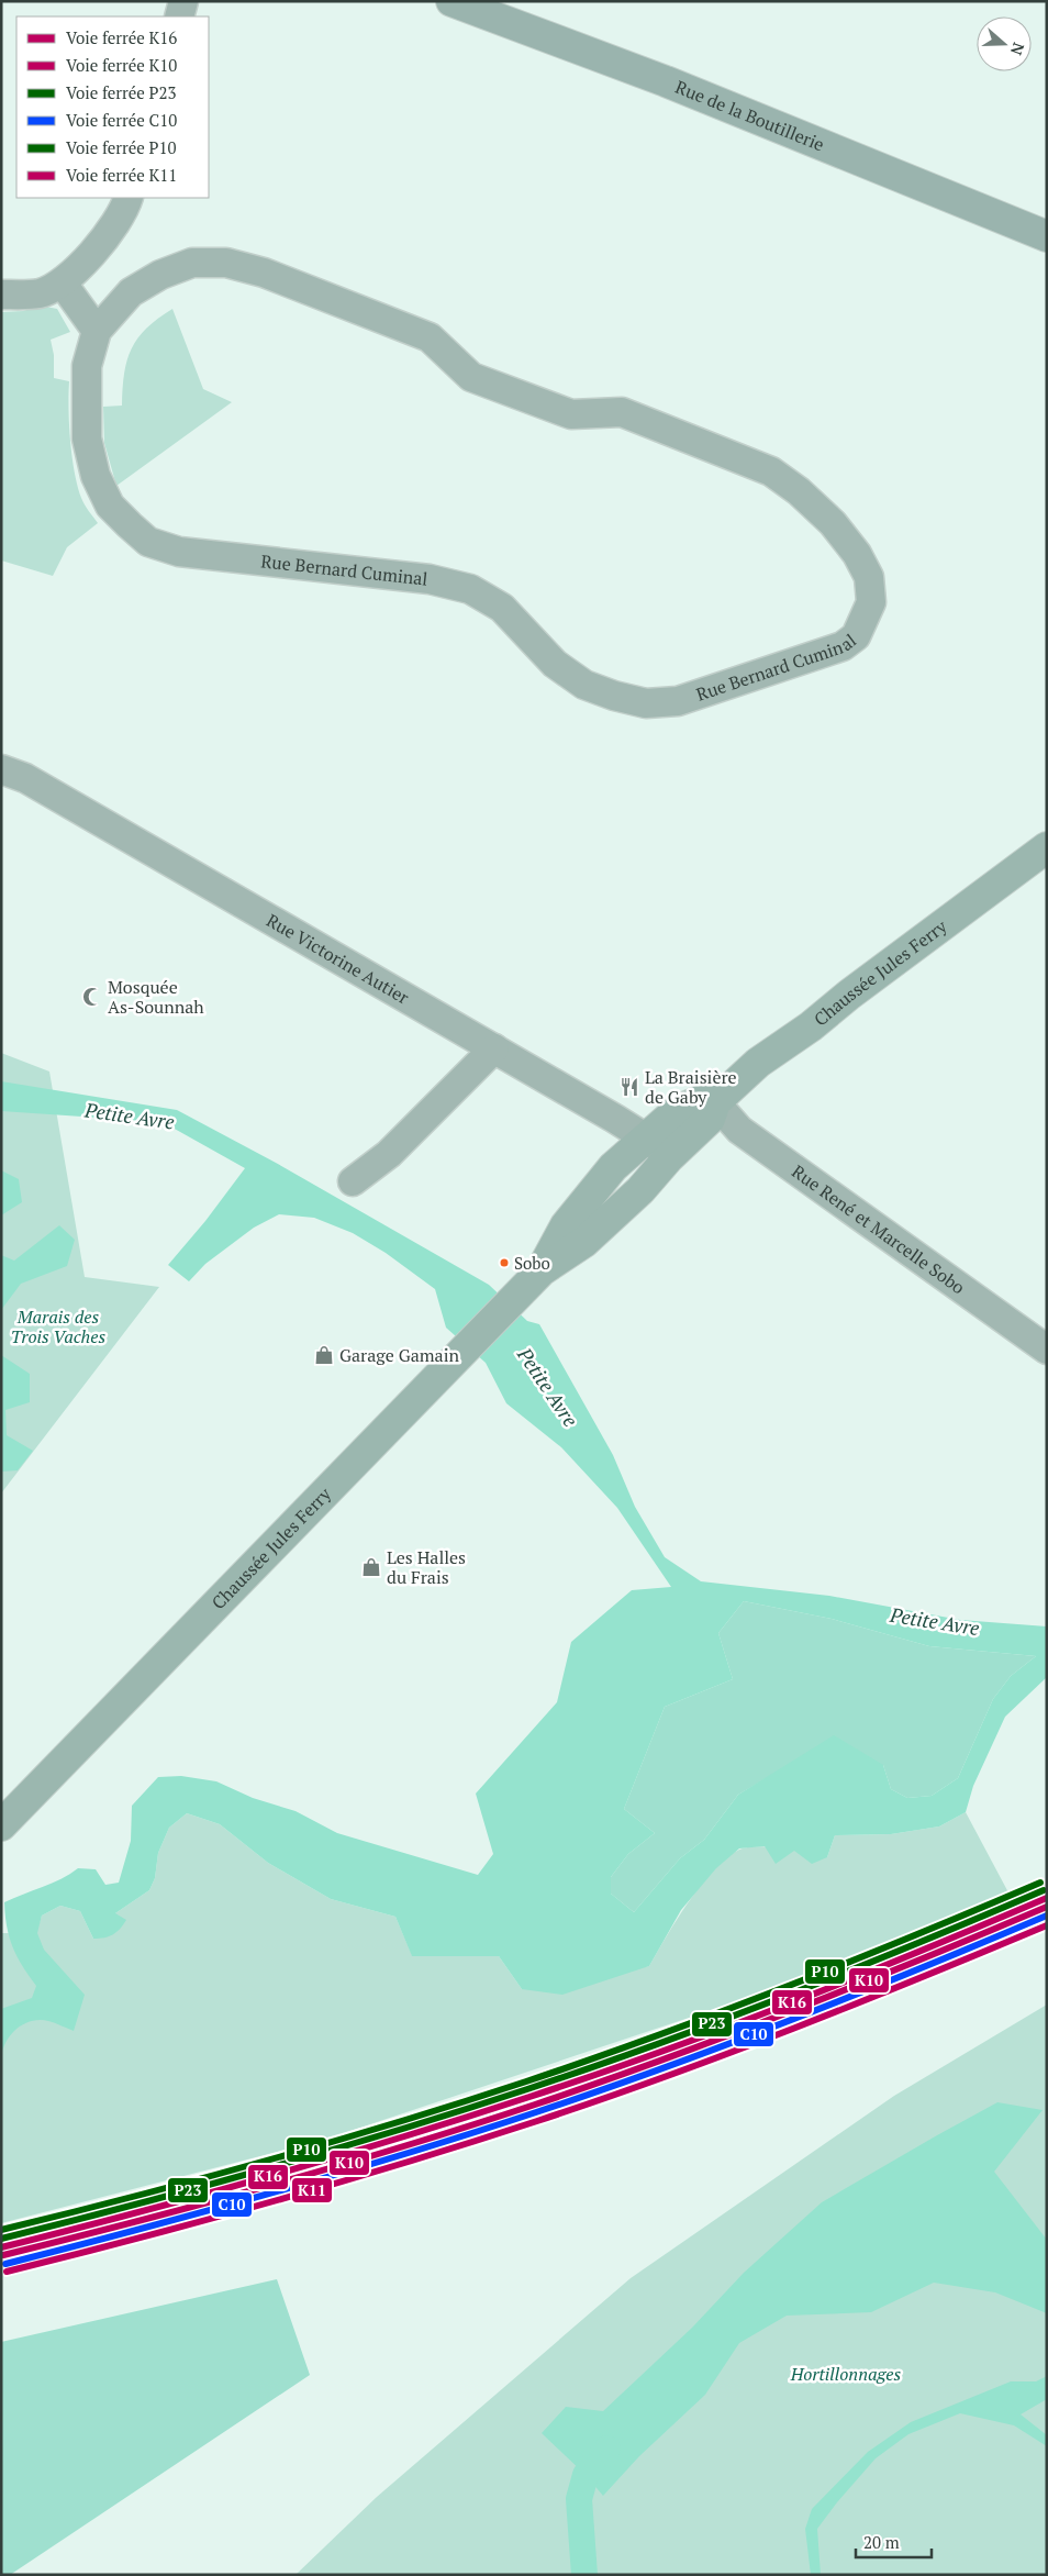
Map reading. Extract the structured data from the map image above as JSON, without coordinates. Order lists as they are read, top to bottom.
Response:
{
  "streets": {
    "main road": ["Chaussée Jules Ferry"],
    "street": [
      "Rue de la Boutillerie",
      "Rue Bernard Cuminal",
      "Rue Victorine Autier",
      "Rue René et Marcelle Sobo"
    ]
  },
  "crossings": [
    ["Rue Victorine Autier", "Chaussée Jules Ferry"],
    ["Chaussée Jules Ferry", "Rue René et Marcelle Sobo"]
  ],
  "water": ["Petite Avre"],
  "parks": ["Marais des Trois Vaches", "Hortillonnages"],
  "places": {
    "mosque": ["Mosquée As-Sounnah"],
    "restaurant": ["La Braisière de Gaby"],
    "other": ["Sobo"],
    "shop": ["Garage Gamain", "Les Halles du Frais"]
  },
  "lines": [
    "rail line P10",
    "rail line P23",
    "rail line K16",
    "rail line K10",
    "rail line C10",
    "rail line K11"
  ],
  "legend": [
    "Voie ferrée K16",
    "Voie ferrée K10",
    "Voie ferrée P23",
    "Voie ferrée C10",
    "Voie ferrée P10",
    "Voie ferrée K11"
  ],
  "scale_bar": "20 m",
  "north": "right"
}
